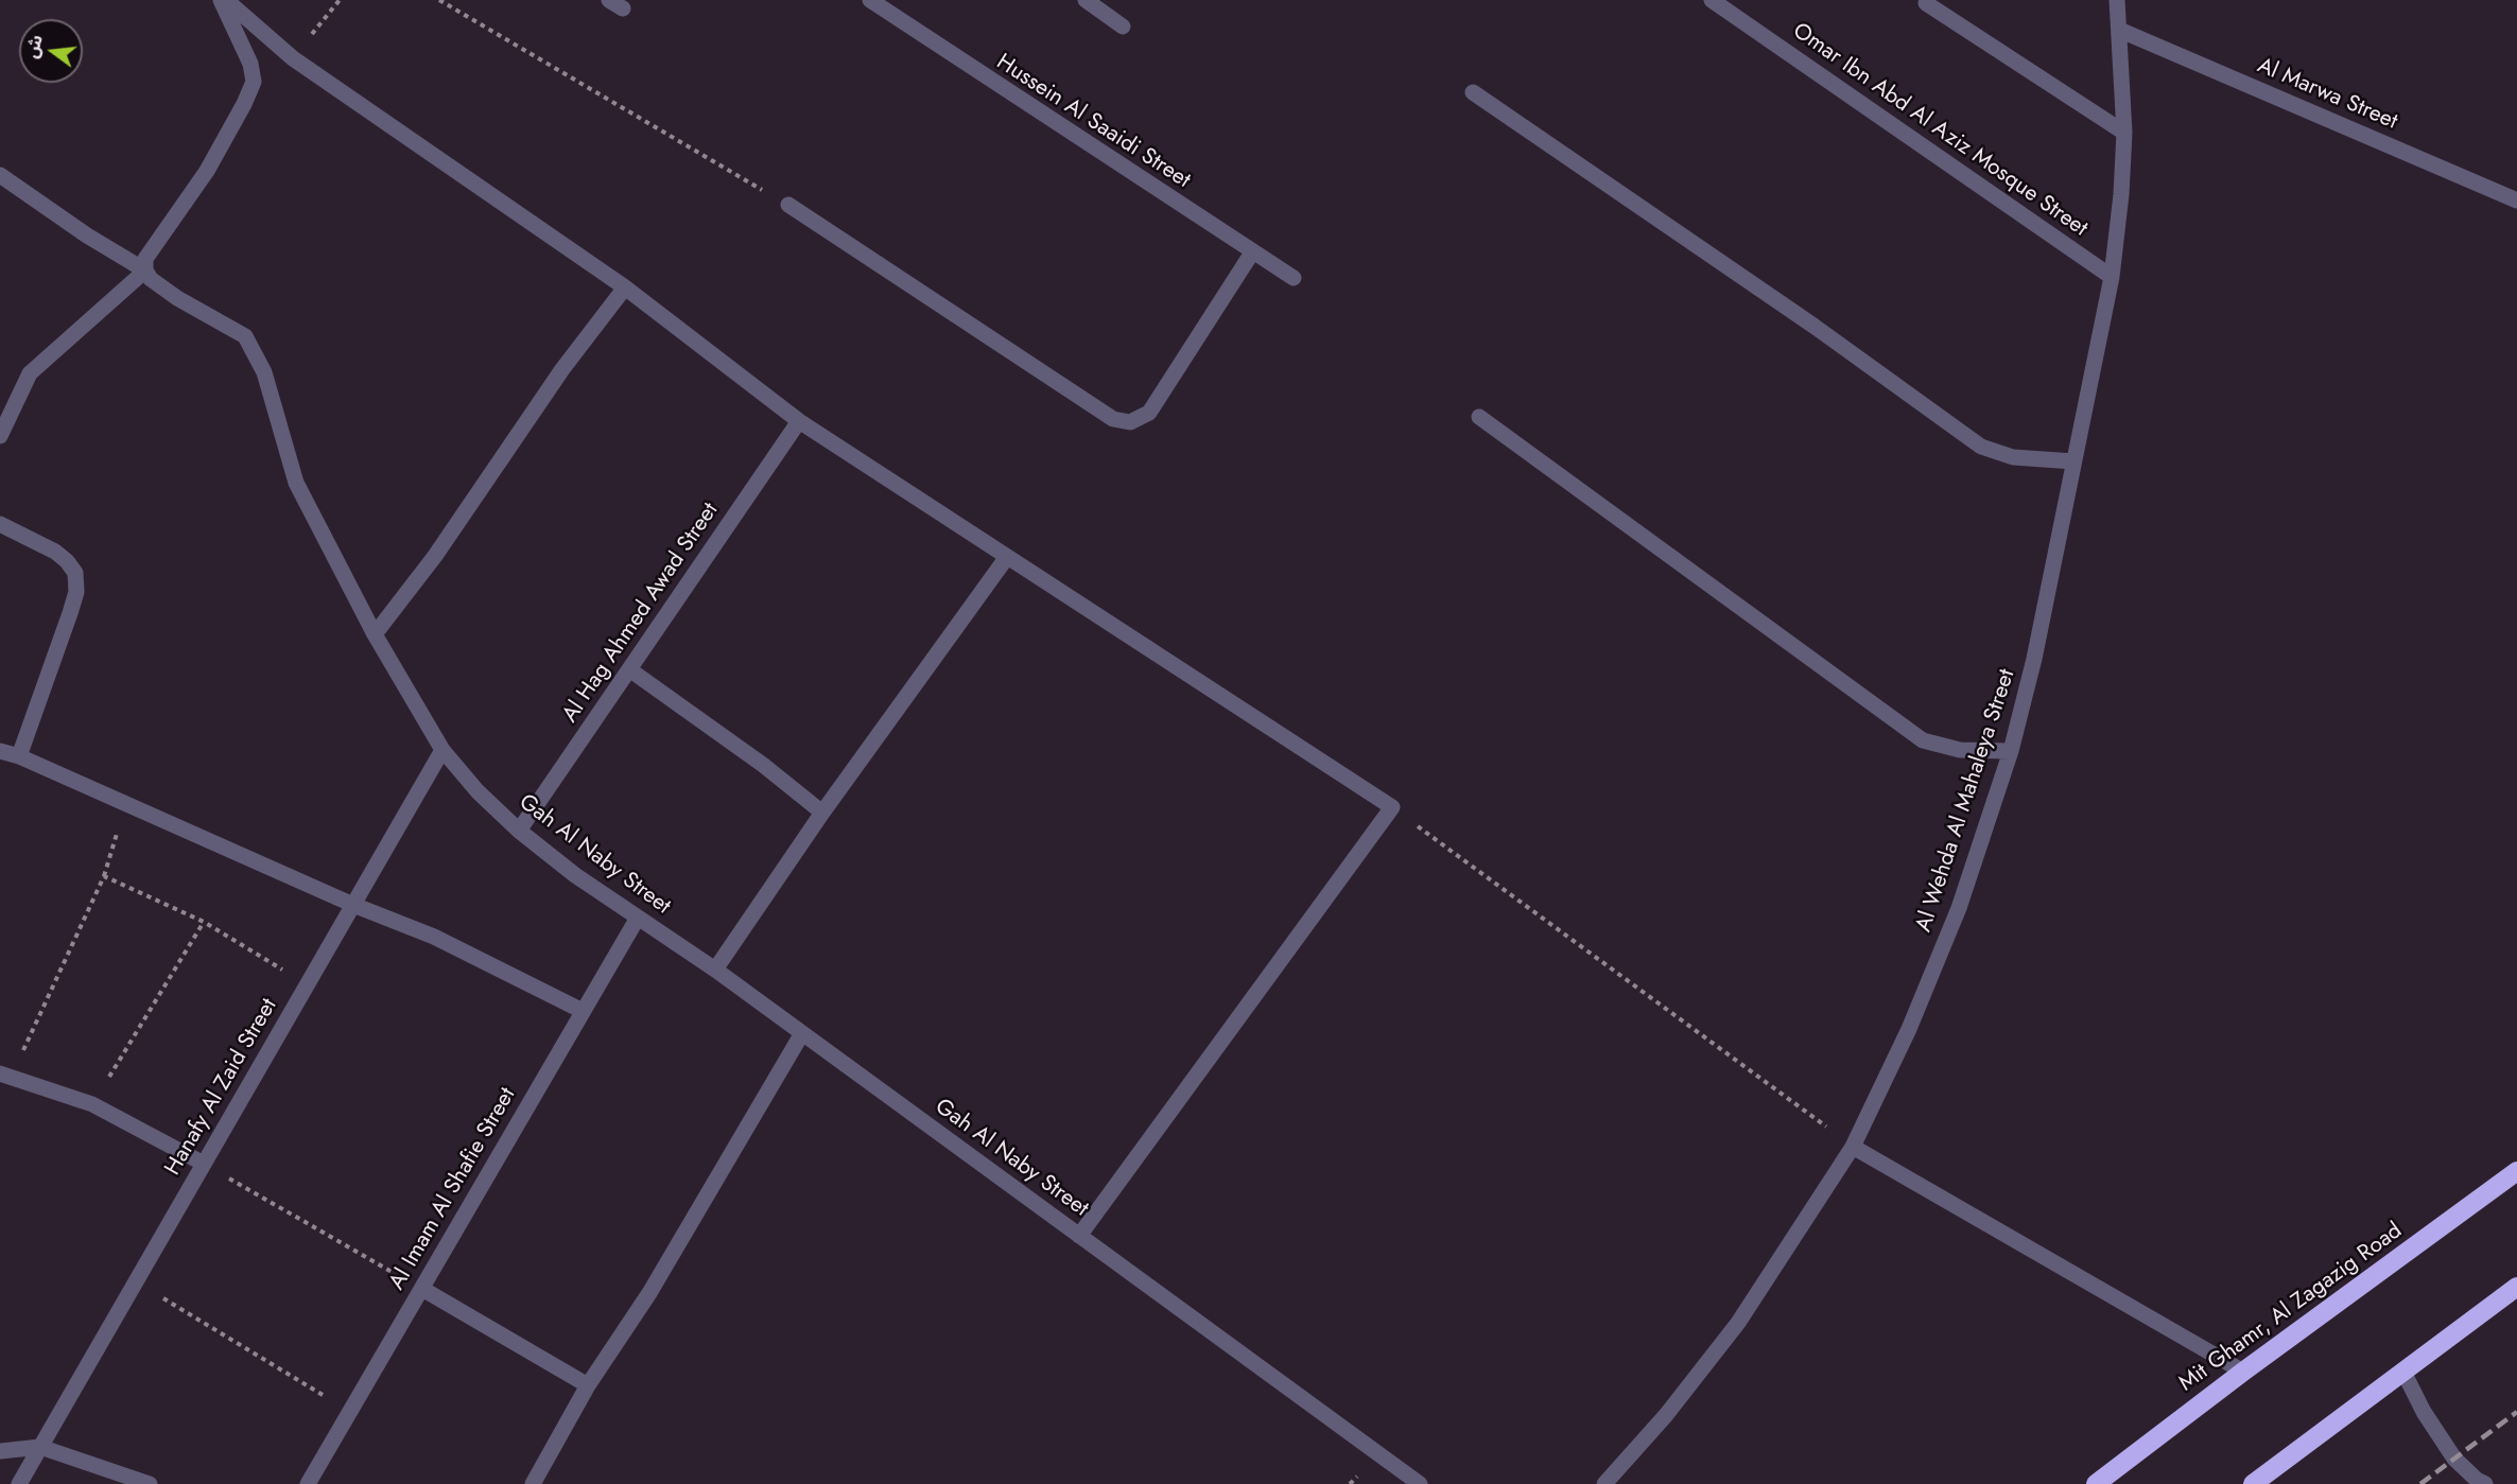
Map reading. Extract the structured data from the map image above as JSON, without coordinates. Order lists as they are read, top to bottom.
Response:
{
  "streets": {
    "highway": ["Mit Ghamr, Al Zagazig Road"],
    "street": [
      "Al Marwa Street",
      "Hussein Al Saaidi Street",
      "Omar Ibn Abd Al Aziz Mosque Street",
      "Al Hag Ahmed Awad Street",
      "Al Wehda Al Mahaleya Street",
      "Gah Al Naby Street",
      "Hanafy Al Zaid Street",
      "Al Imam Al Shafie Street"
    ]
  },
  "crossings": [
    ["Al Marwa Street", "Al Wehda Al Mahaleya Street"],
    ["Omar Ibn Abd Al Aziz Mosque Street", "Al Wehda Al Mahaleya Street"],
    ["Al Hag Ahmed Awad Street", "Gah Al Naby Street"],
    ["Gah Al Naby Street", "Hanafy Al Zaid Street"],
    ["Gah Al Naby Street", "Al Imam Al Shafie Street"]
  ],
  "north": "left"
}
